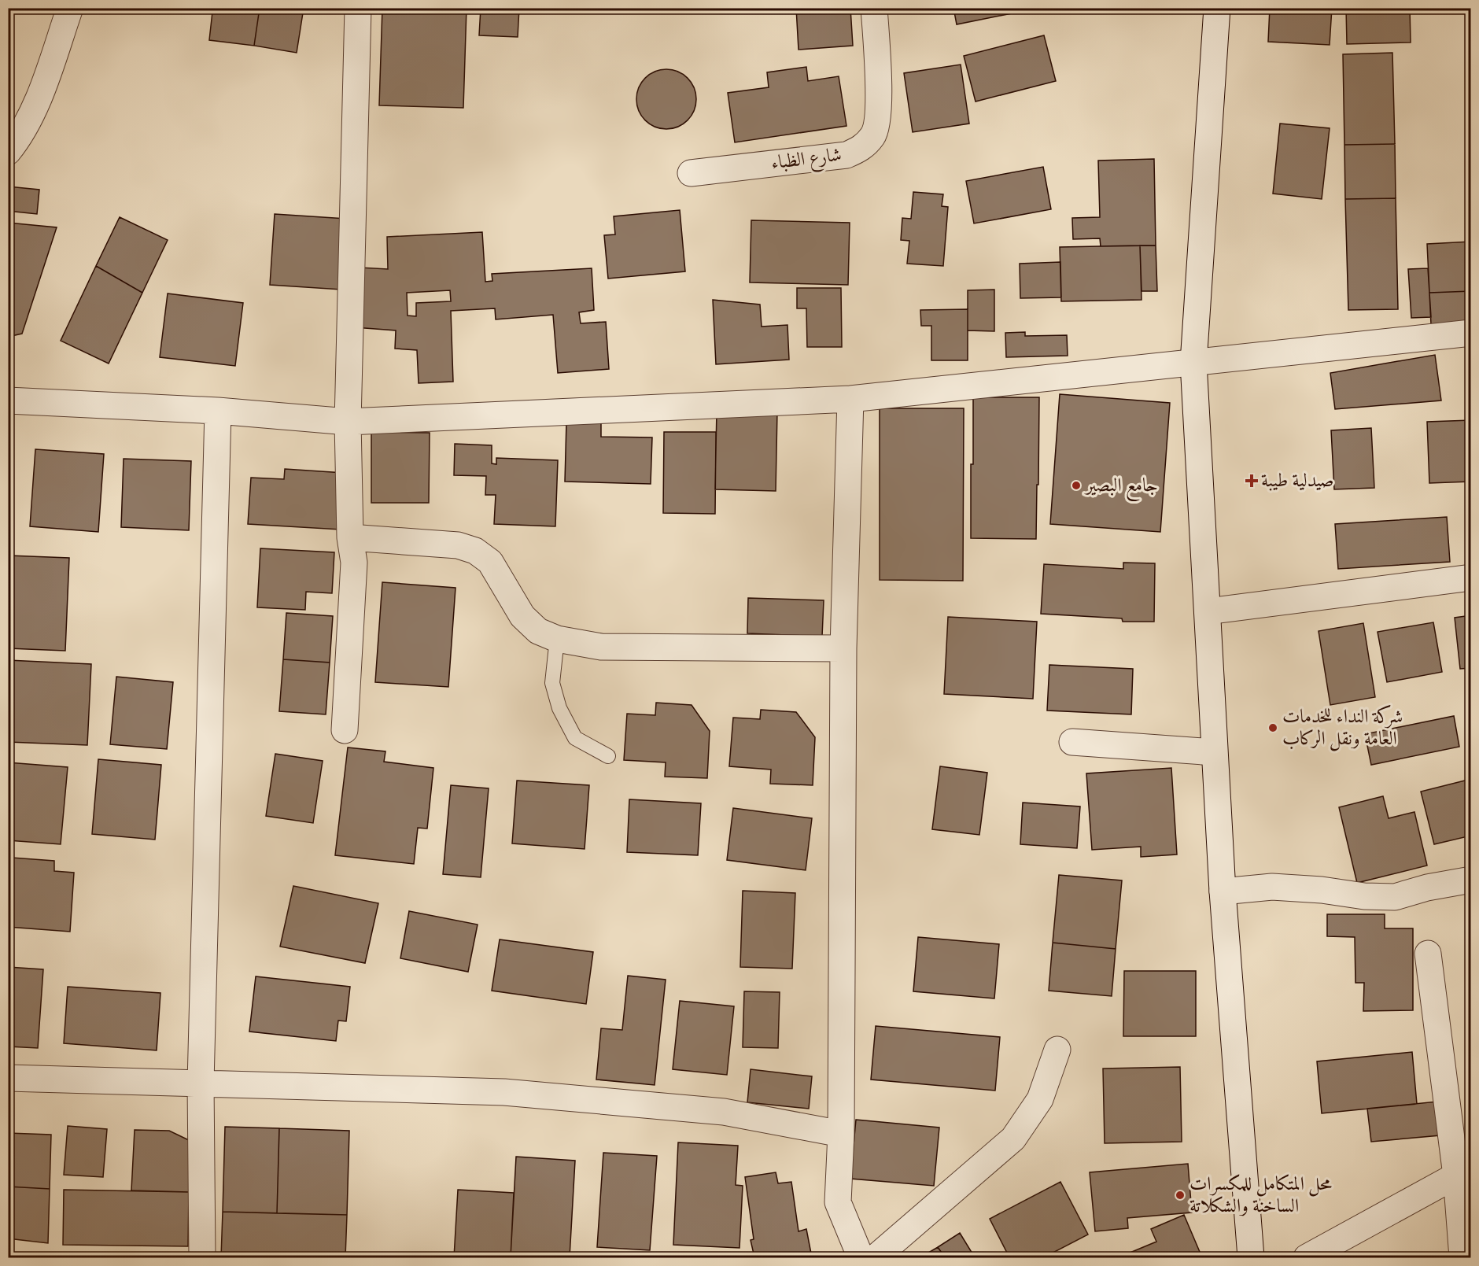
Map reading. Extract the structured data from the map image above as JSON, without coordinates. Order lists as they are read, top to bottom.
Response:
{
  "streets": {
    "street": ["شارع الظباء"]
  },
  "places": {
    "health": ["صيدلية طيبة"],
    "other": ["جامع البصير", "شركة النداء للخدمات العامة ونقل الركاب", "محل المتكامل للمكسرات الساخنة والشكلاتة"]
  }
}
